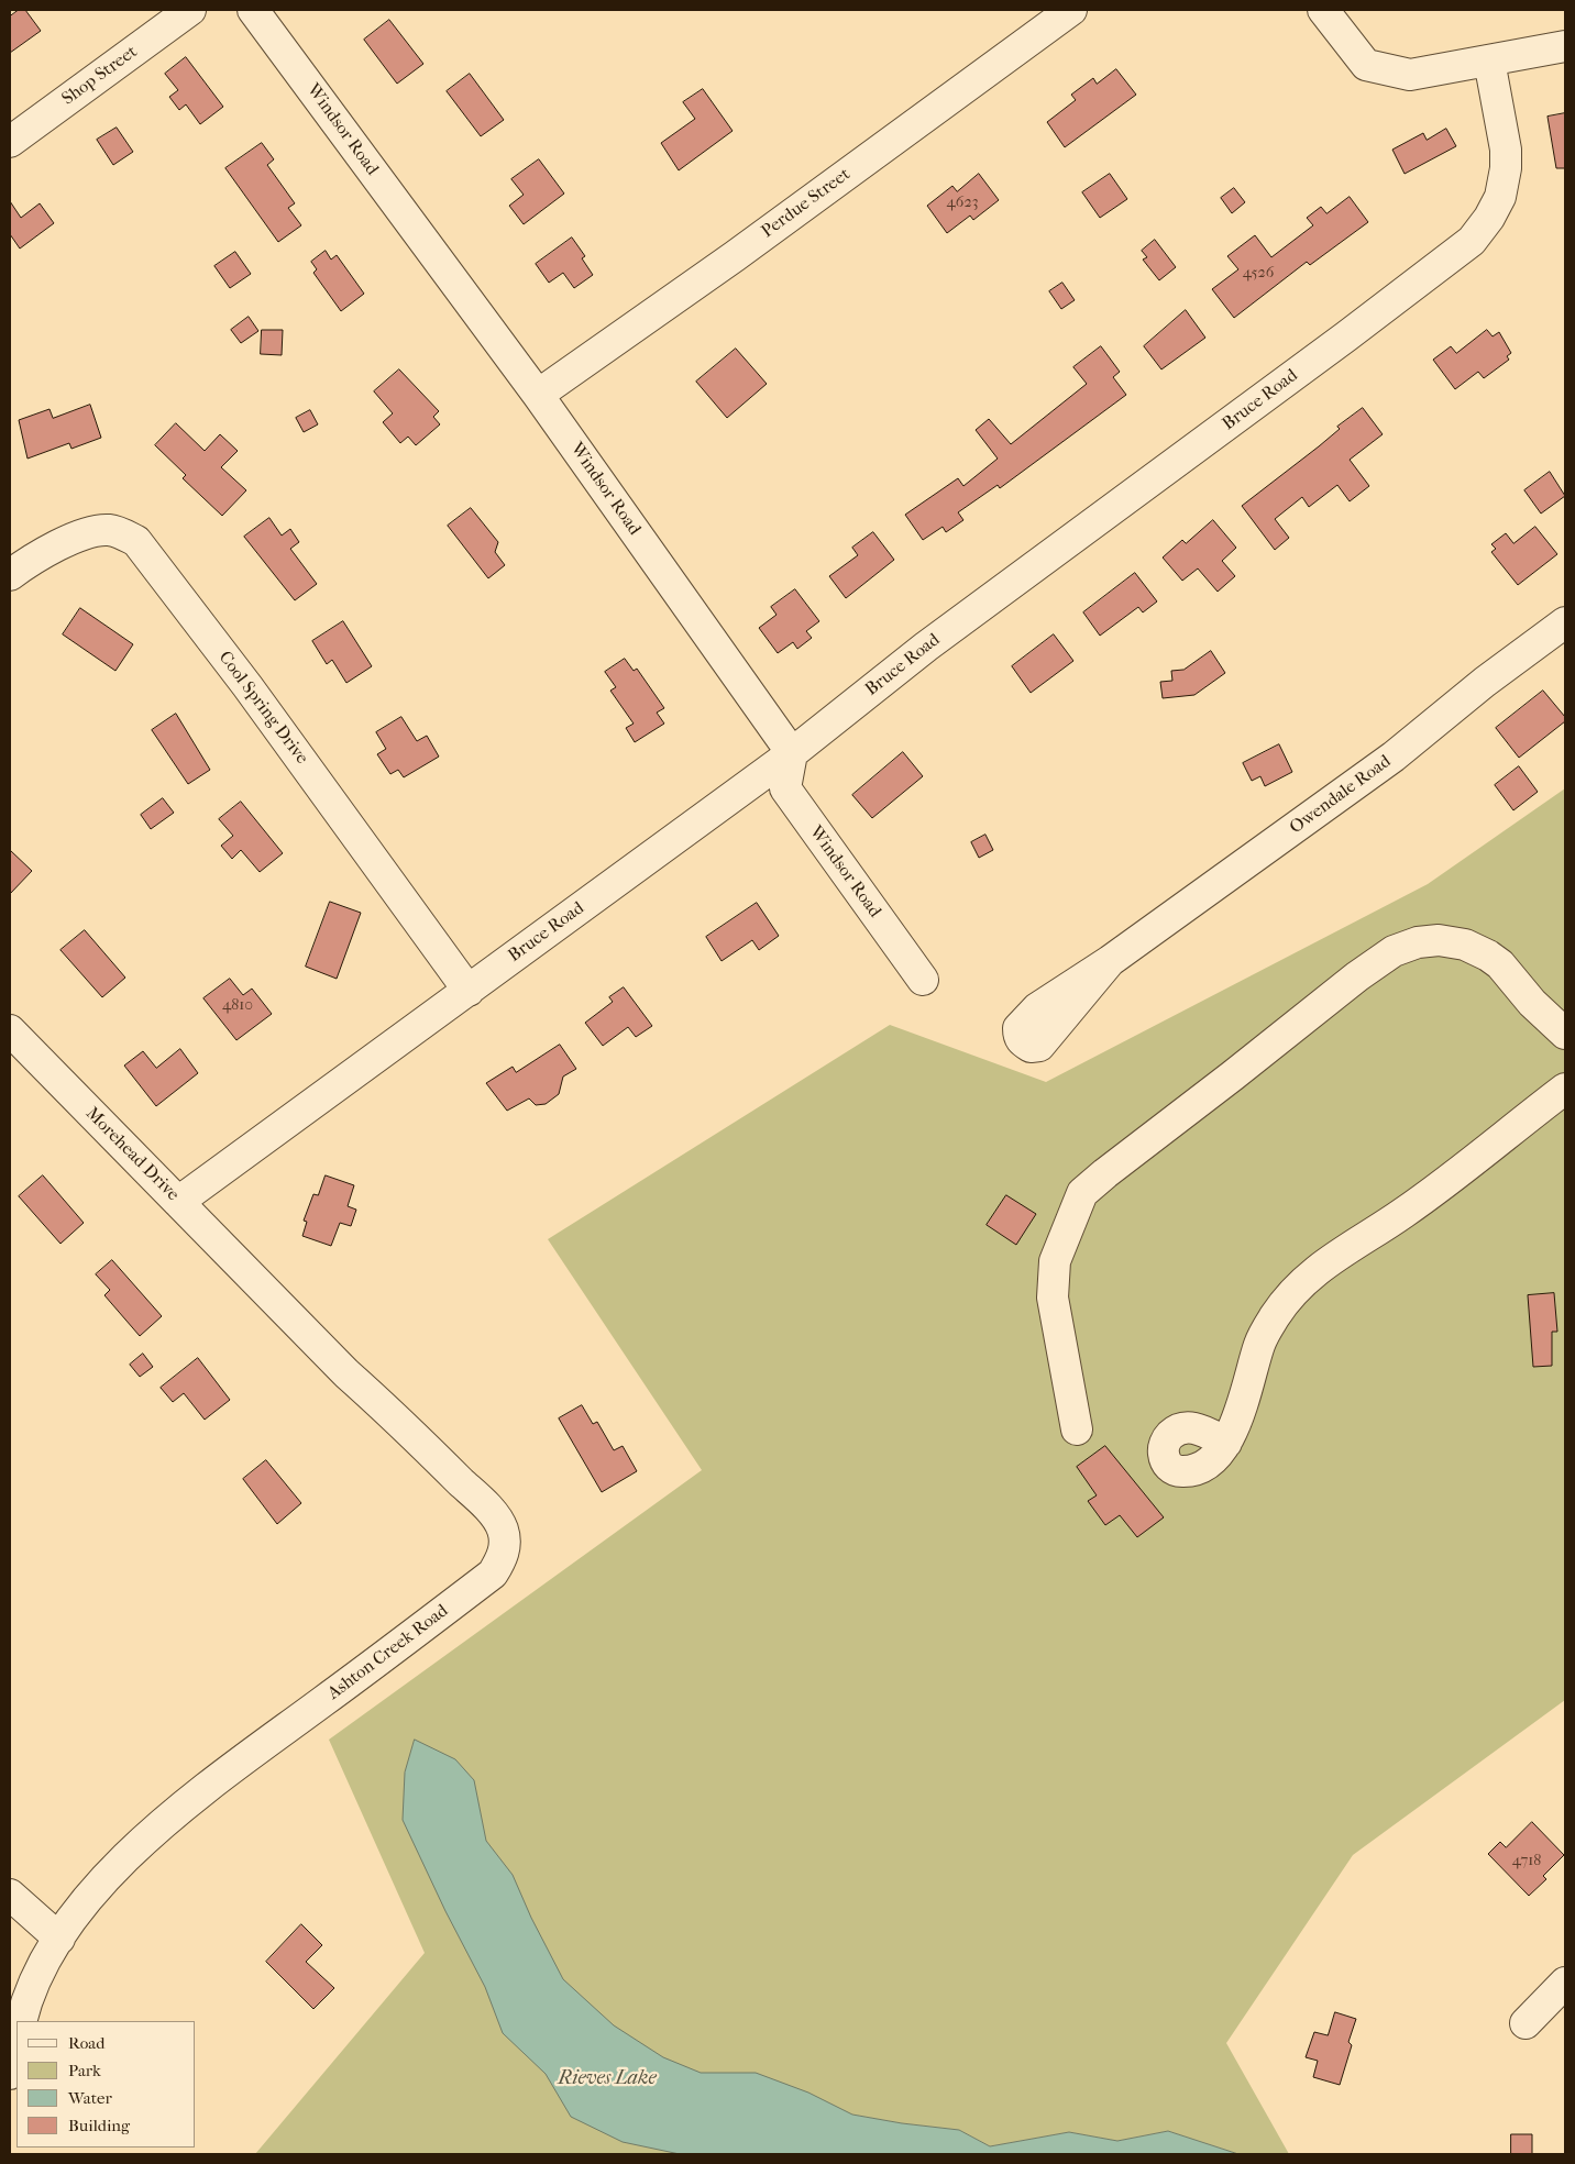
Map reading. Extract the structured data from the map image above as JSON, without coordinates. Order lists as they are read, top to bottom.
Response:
{
  "streets": {
    "street": [
      "Shop Street",
      "Windsor Road",
      "Perdue Street",
      "Bruce Road",
      "Cool Spring Drive",
      "Owendale Road",
      "Morehead Drive",
      "Ashton Creek Road"
    ]
  },
  "crossings": [
    ["Windsor Road", "Perdue Street"],
    ["Windsor Road", "Bruce Road"],
    ["Bruce Road", "Cool Spring Drive"],
    ["Bruce Road", "Morehead Drive"],
    ["Morehead Drive", "Ashton Creek Road"]
  ],
  "water": ["Rieves Lake"],
  "house_numbers": [
    "4623",
    "4526",
    "4810",
    "4718"
  ],
  "legend": [
    "Road",
    "Park",
    "Water",
    "Building"
  ]
}
